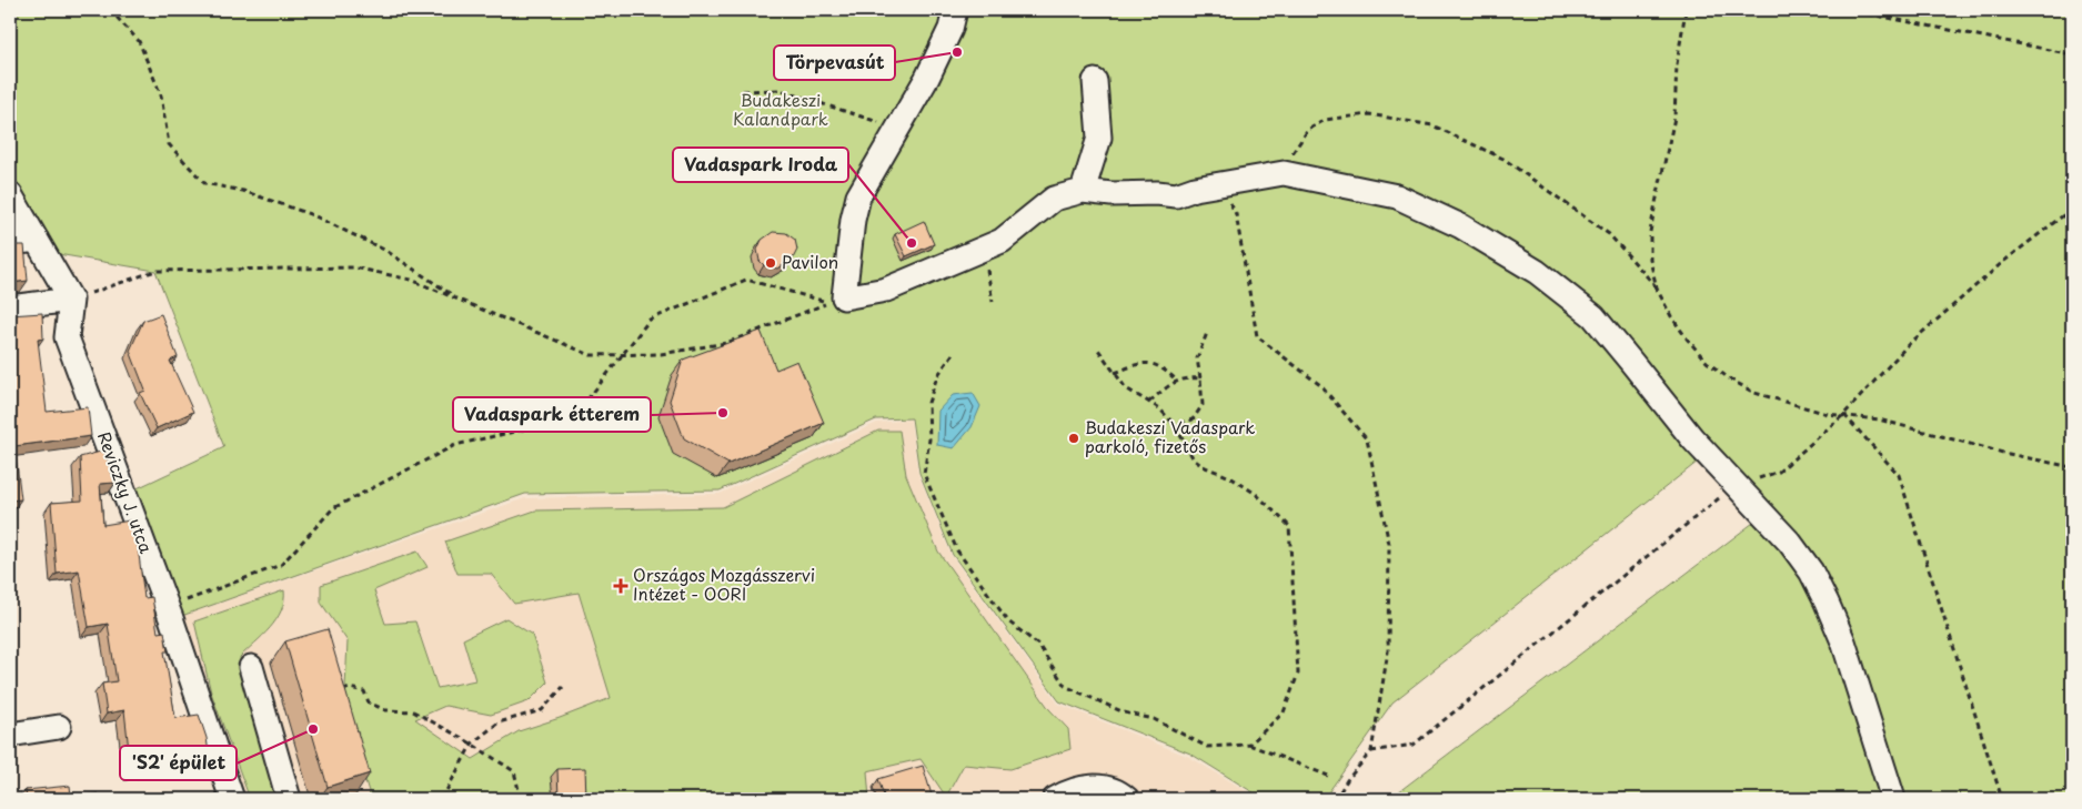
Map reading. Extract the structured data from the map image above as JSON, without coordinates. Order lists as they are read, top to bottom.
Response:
{
  "streets": {
    "street": ["Reviczky J. utca"]
  },
  "parks": ["Budakeszi Kalandpark"],
  "places": {
    "other": [
      "Törpevasút",
      "Vadaspark Iroda",
      "Pavilon",
      "Vadaspark étterem",
      "Budakeszi Vadaspark parkoló, fizetős",
      "'S2' épület"
    ],
    "health": ["Országos Mozgásszervi Intézet - OORI"]
  }
}
